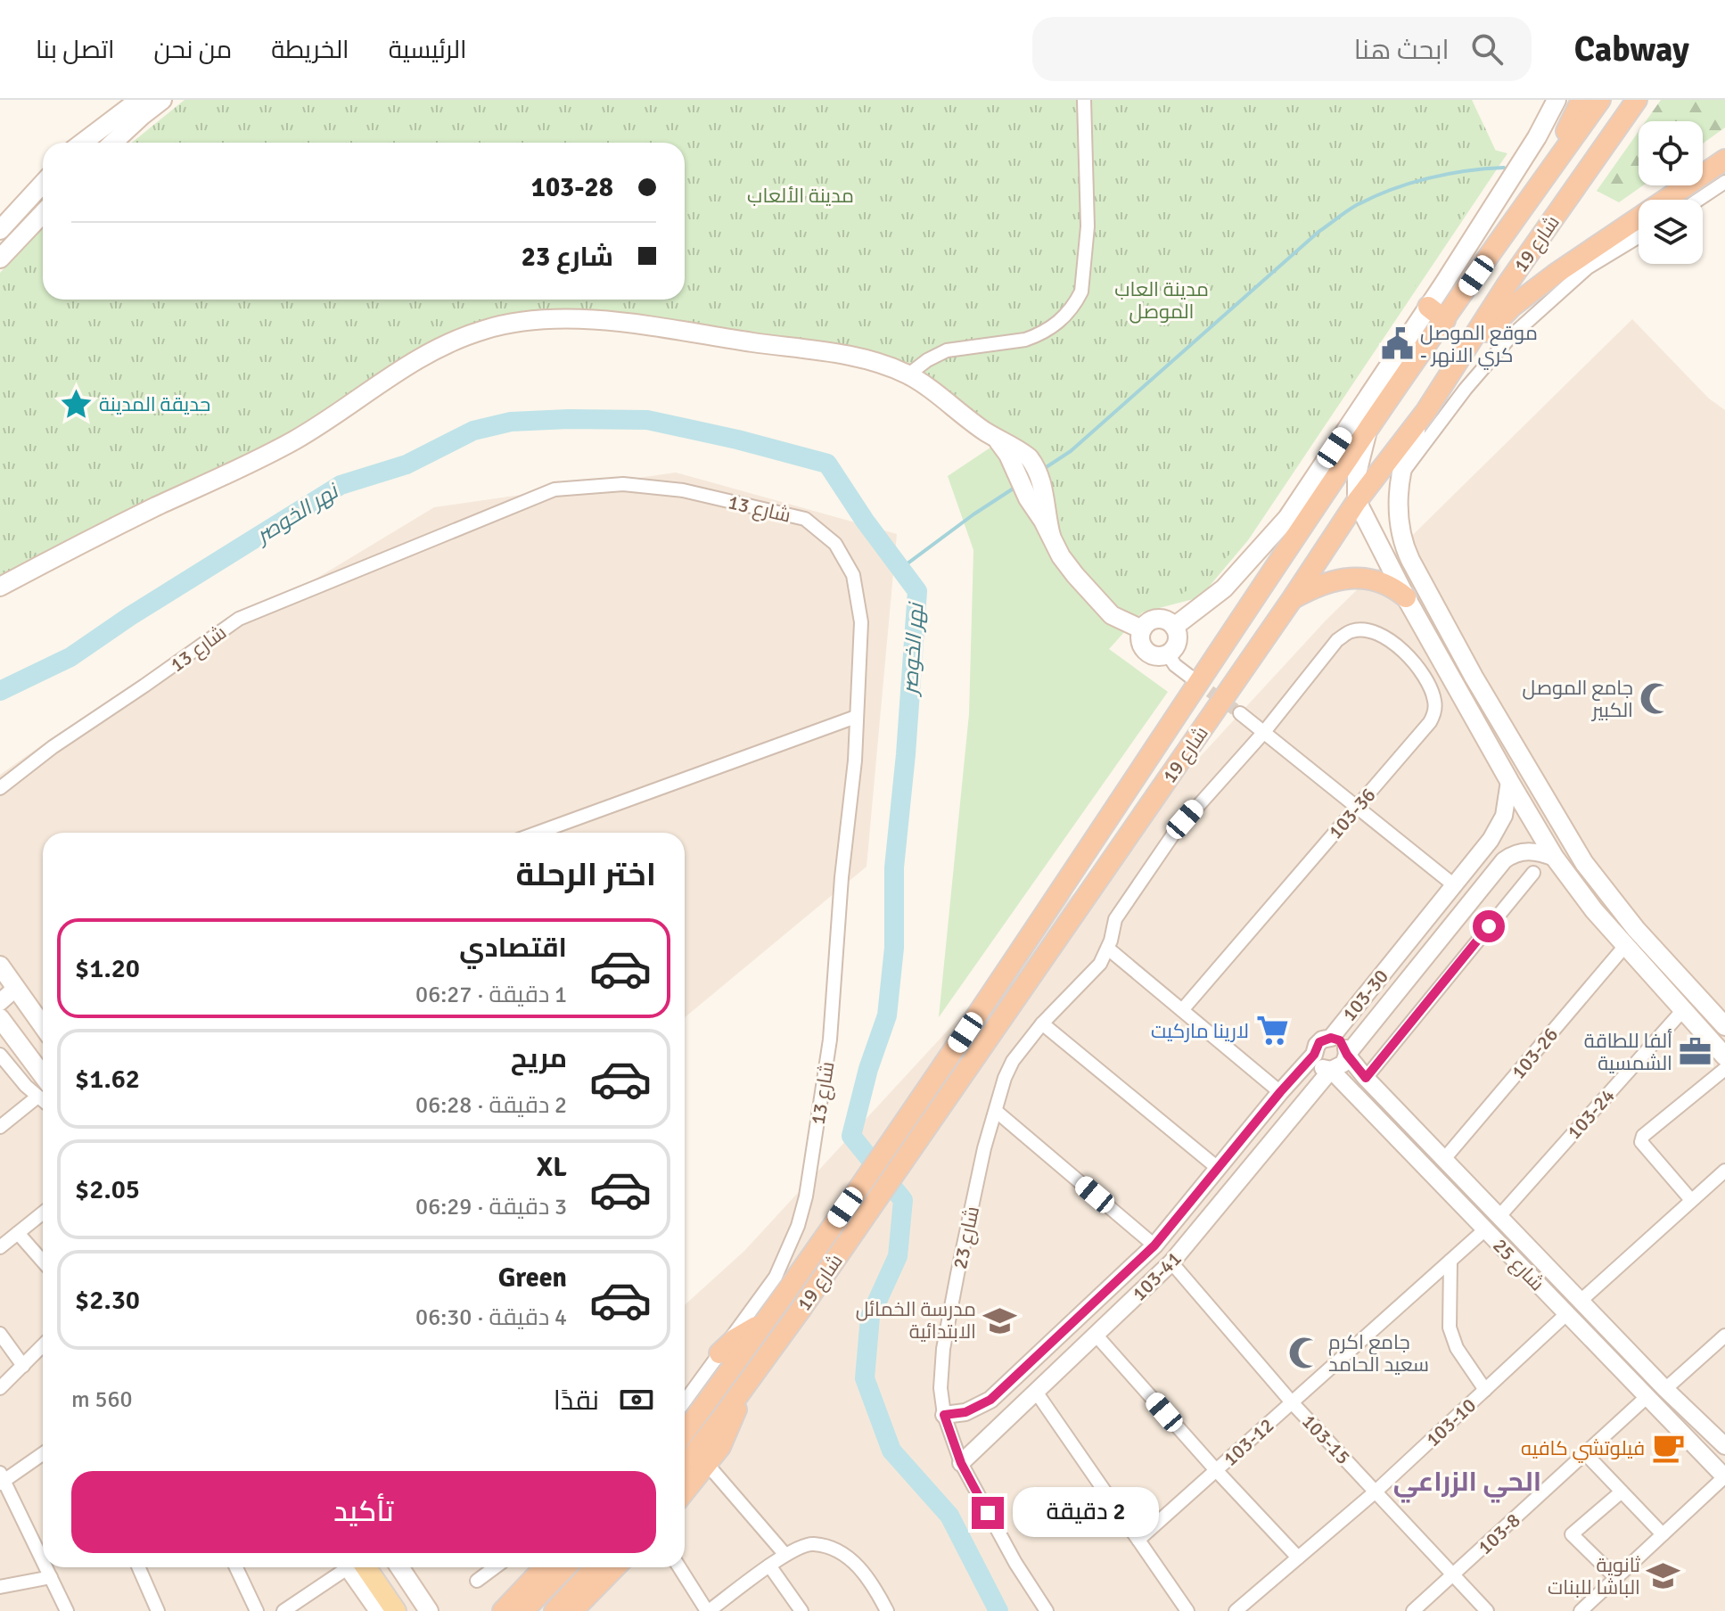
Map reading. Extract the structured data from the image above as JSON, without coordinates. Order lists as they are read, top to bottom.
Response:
{
  "streets": {
    "highway": ["شارع 19"],
    "street": [
      "شارع 13",
      "103-36",
      "103-30",
      "103-26",
      "103-24",
      "شارع 23",
      "شارع 25",
      "103-41",
      "103-10",
      "103-15",
      "103-12",
      "103-8"
    ]
  },
  "crossings": [
    ["103-36", "شارع 23"],
    ["103-30", "شارع 23"],
    ["103-30", "شارع 25"],
    ["103-30", "103-41"],
    ["103-26", "شارع 25"],
    ["103-24", "شارع 25"],
    ["شارع 23", "103-41"],
    ["شارع 25", "103-41"],
    ["شارع 25", "103-10"],
    ["شارع 25", "103-12"],
    ["شارع 25", "103-8"],
    ["103-41", "103-15"],
    ["103-10", "103-15"],
    ["103-15", "103-12"],
    ["103-15", "103-8"]
  ],
  "districts": ["الحي الزراعي"],
  "water": ["نهر الخوصر"],
  "parks": ["مدينة الألعاب", "مدينة العاب الموصل"],
  "places": {
    "public building": ["موقع الموصل - كري الانهر"],
    "place": ["حديقة المدينة"],
    "mosque": ["جامع الموصل الكبير", "جامع اكرم سعيد الحامد"],
    "supermarket": ["لارينا ماركيت"],
    "office": ["ألفا للطاقة الشمسية"],
    "school or university": ["مدرسة الخمائل الابتدائية", "ثانوية الباشا للبنات"],
    "cafe": ["فيلوتشي كافيه"]
  },
  "page": {
    "header": "Cabway",
    "search": "ابحث هنا",
    "nav": [
      "الرئيسية",
      "الخريطة",
      "من نحن",
      "اتصل بنا"
    ],
    "banner": ["103-28", "شارع 23"],
    "heading": "اختر الرحلة",
    "list": [
      {
        "name": "اقتصادي",
        "note": "1 دقيقة · 06:27",
        "value": "$1.20"
      },
      {
        "name": "مريح",
        "note": "2 دقيقة · 06:28",
        "value": "$1.62"
      },
      {
        "name": "XL",
        "note": "3 دقيقة · 06:29",
        "value": "$2.05"
      },
      {
        "name": "Green",
        "note": "4 دقيقة · 06:30",
        "value": "$2.30"
      }
    ],
    "pay": ["نقدًا", "560 m"],
    "buttons": "تأكيد",
    "bubble": "2 دقيقة"
  }
}
